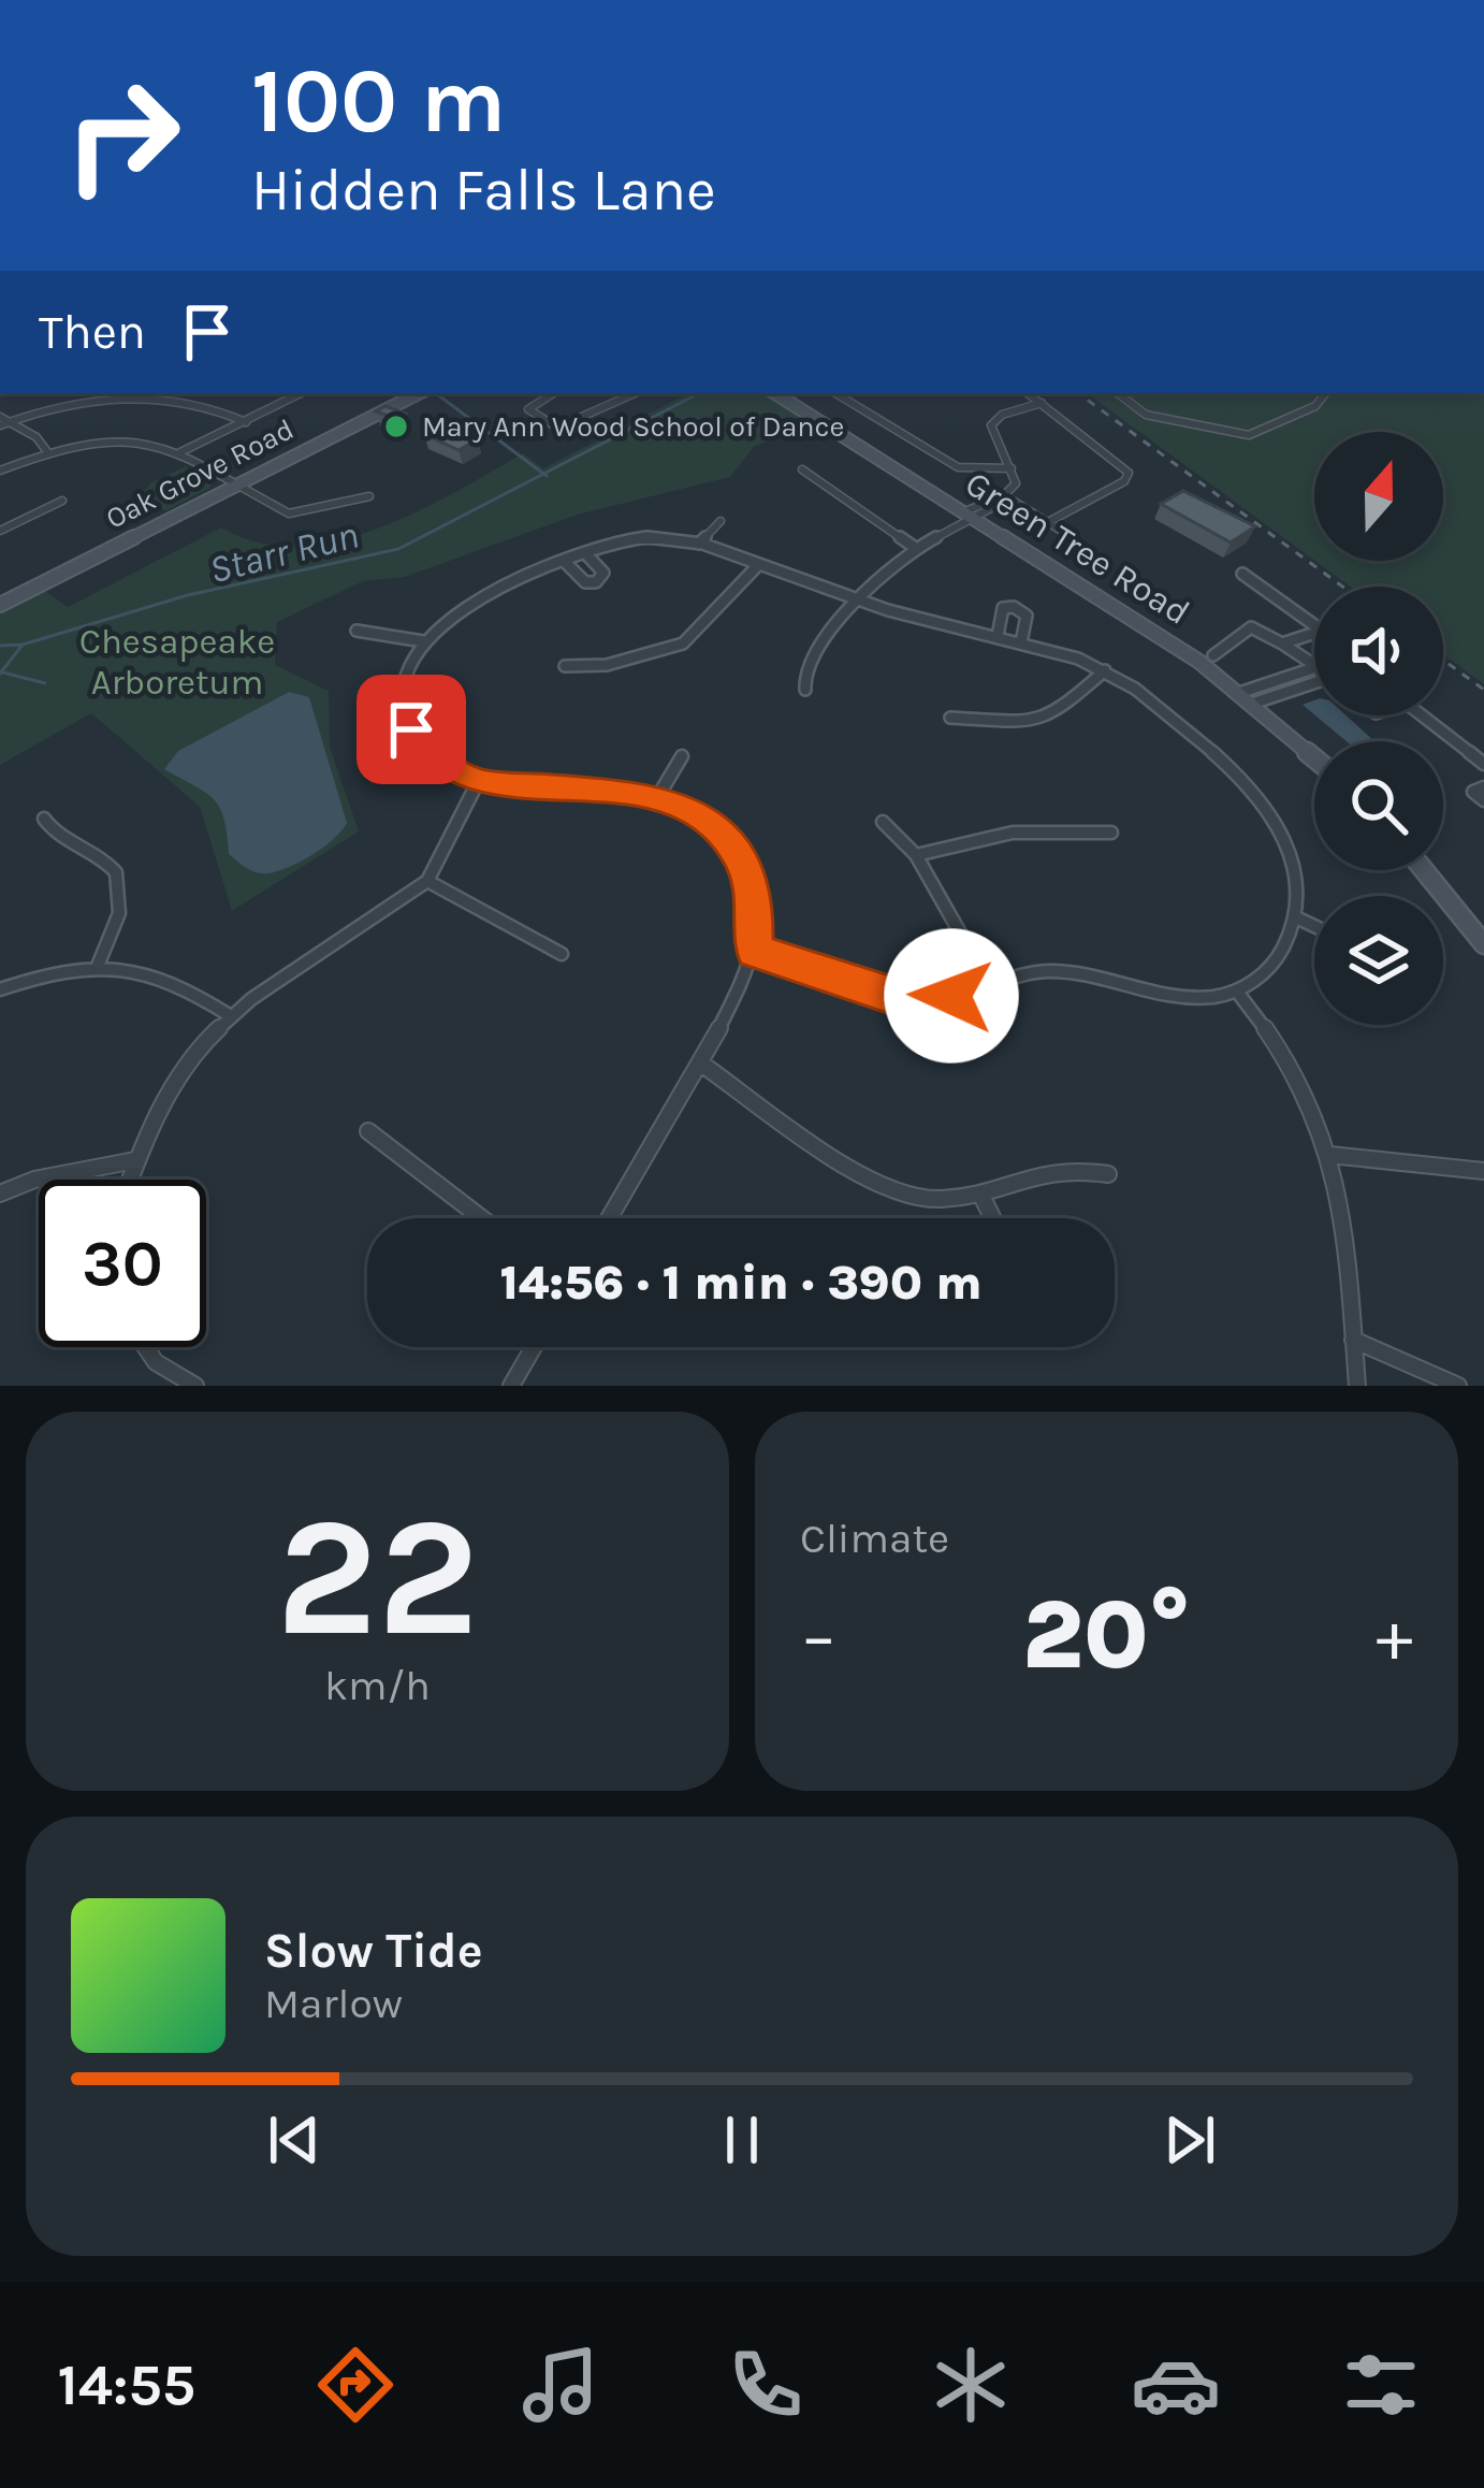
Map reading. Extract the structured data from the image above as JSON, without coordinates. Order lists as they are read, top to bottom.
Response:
{
  "streets": {
    "street": ["Oak Grove Road", "Green Tree Road"]
  },
  "water": ["Starr Run"],
  "parks": ["Chesapeake Arboretum"],
  "places": ["Mary Ann Wood School of Dance"],
  "north": "top",
  "page": {
    "turn": ["100 m", "Hidden Falls Lane"],
    "then": "Then",
    "limit": "30",
    "trip": "14:56 · 1 min · 390 m",
    "tile": [
      ["22", "km/h"],
      "Climate"
    ],
    "heat": ["−", "20°", "+"],
    "song": ["Slow Tide", "Marlow"],
    "tabs": "14:55"
  }
}
